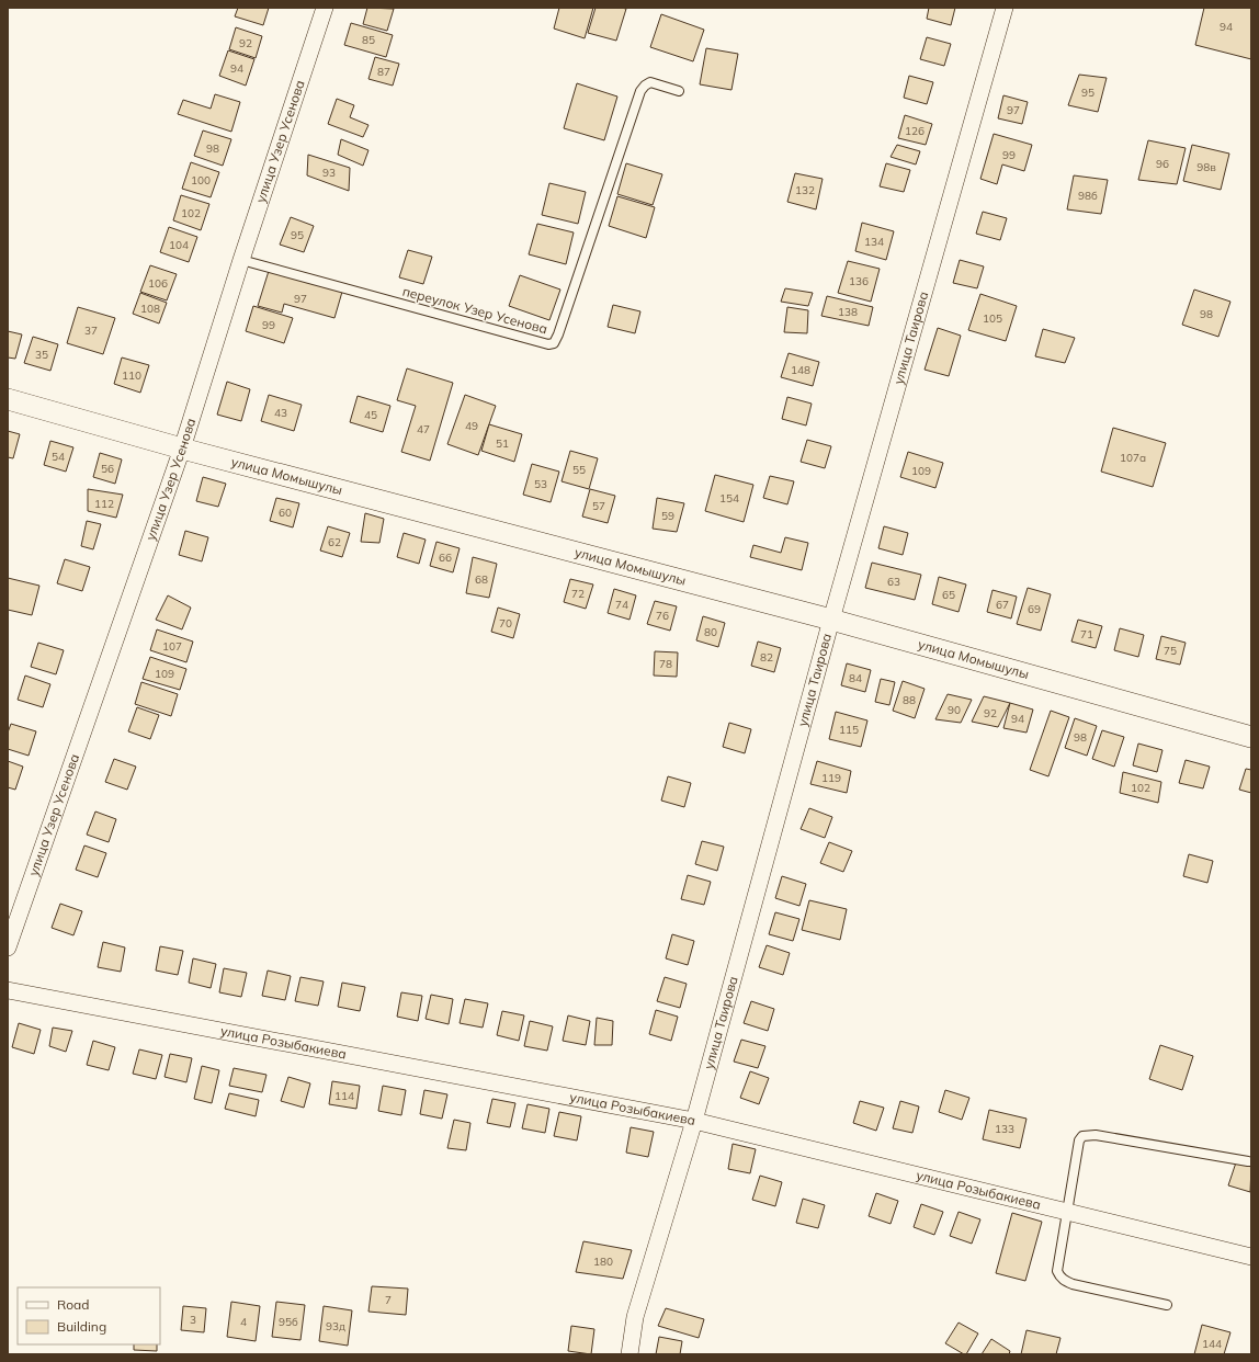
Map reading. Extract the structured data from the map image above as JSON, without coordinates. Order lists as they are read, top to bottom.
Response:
{
  "streets": {
    "street": [
      "улица Узер Усенова",
      "улица Таирова",
      "улица Момышулы",
      "улица Розыбакиева"
    ],
    "lane": ["переулок Узер Усенова"]
  },
  "crossings": [
    ["улица Узер Усенова", "переулок Узер Усенова"],
    ["улица Узер Усенова", "улица Момышулы"],
    ["улица Таирова", "улица Момышулы"],
    ["улица Таирова", "улица Розыбакиева"]
  ],
  "house_numbers": [
    "94",
    "85",
    "92",
    "94",
    "87",
    "95",
    "97",
    "126",
    "98",
    "99",
    "96",
    "98в",
    "93",
    "100",
    "132",
    "98б",
    "102",
    "95",
    "134",
    "104",
    "136",
    "106",
    "97",
    "108",
    "138",
    "98",
    "105",
    "99",
    "37",
    "35",
    "148",
    "110",
    "43",
    "45",
    "49",
    "47",
    "51",
    "54",
    "107а",
    "56",
    "55",
    "109",
    "53",
    "154",
    "112",
    "57",
    "60",
    "59",
    "62",
    "66",
    "68",
    "63",
    "72",
    "65",
    "74",
    "67",
    "69",
    "76",
    "70",
    "80",
    "71",
    "107",
    "75",
    "82",
    "78",
    "109",
    "84",
    "88",
    "90",
    "92",
    "94",
    "115",
    "98",
    "119",
    "102",
    "114",
    "133",
    "180",
    "7",
    "3",
    "4",
    "95б",
    "93д",
    "144"
  ],
  "legend": ["Road", "Building"]
}
